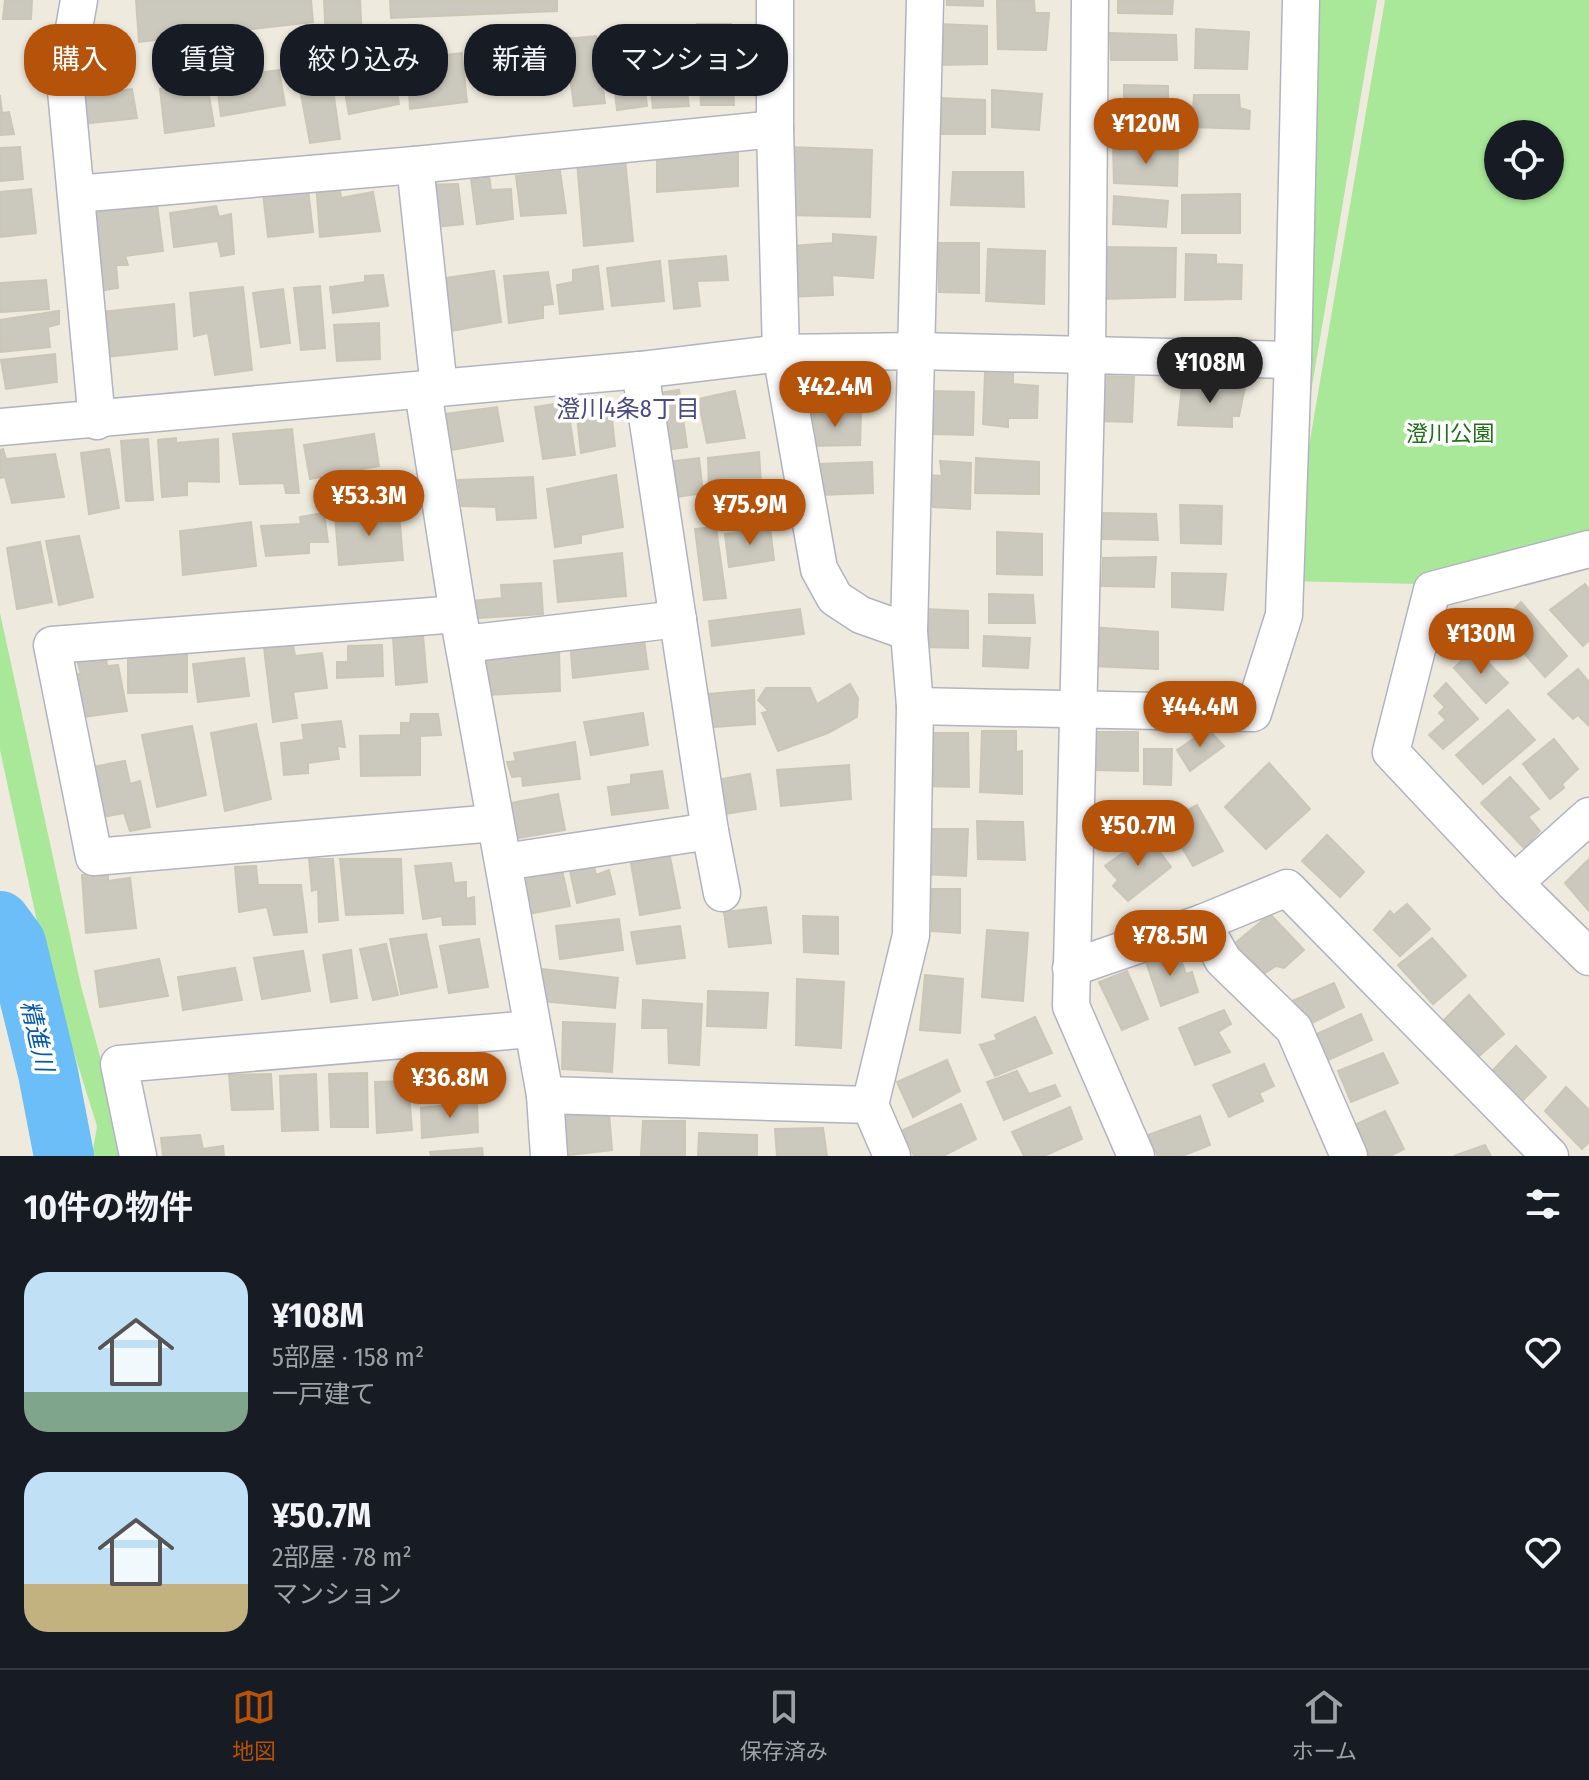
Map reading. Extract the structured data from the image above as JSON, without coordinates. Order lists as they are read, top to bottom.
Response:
{
  "districts": ["澄川4条8丁目"],
  "water": ["精進川"],
  "parks": ["澄川公園"],
  "page": {
    "chip": [
      "購入",
      "賃貸",
      "絞り込み",
      "新着",
      "マンション"
    ],
    "price": [
      "¥120M",
      "¥108M",
      "¥42.4M",
      "¥53.3M",
      "¥75.9M",
      "¥130M",
      "¥44.4M",
      "¥50.7M",
      "¥78.5M",
      "¥36.8M"
    ],
    "heading": "10件の物件",
    "list": [
      {
        "name": "¥108M",
        "note": "5部屋 · 158 m² · 一戸建て"
      },
      {
        "name": "¥50.7M",
        "note": "2部屋 · 78 m² · マンション"
      }
    ],
    "tabs": ["地図", "保存済み", "ホーム"]
  }
}
